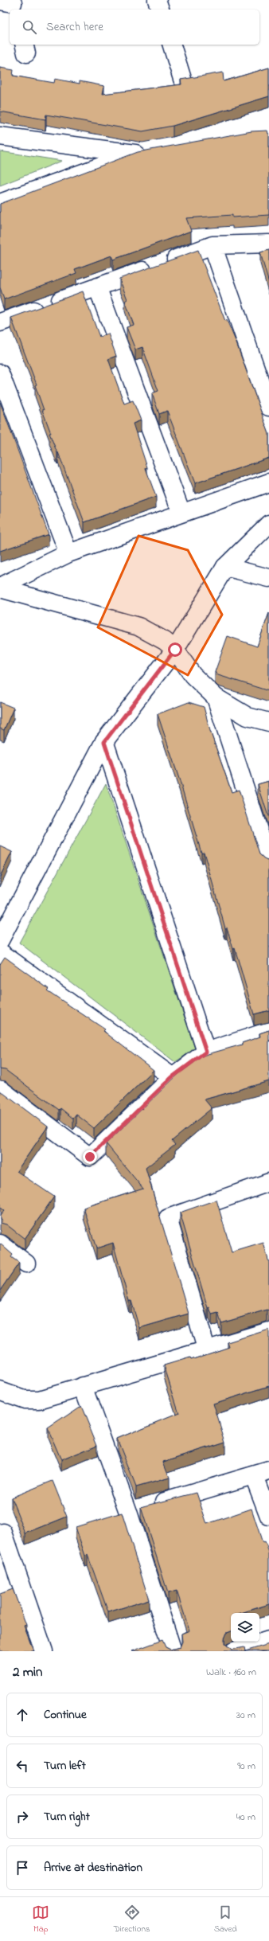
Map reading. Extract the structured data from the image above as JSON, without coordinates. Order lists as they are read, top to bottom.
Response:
{
  "page": {
    "search": "Search here",
    "heading": ["2 min", "Walk · 160 m"],
    "list": [
      ["Continue", "30 m"],
      ["Turn left", "90 m"],
      ["Turn right", "40 m"],
      "Arrive at destination"
    ],
    "nav": ["Map", "Directions", "Saved"]
  }
}
